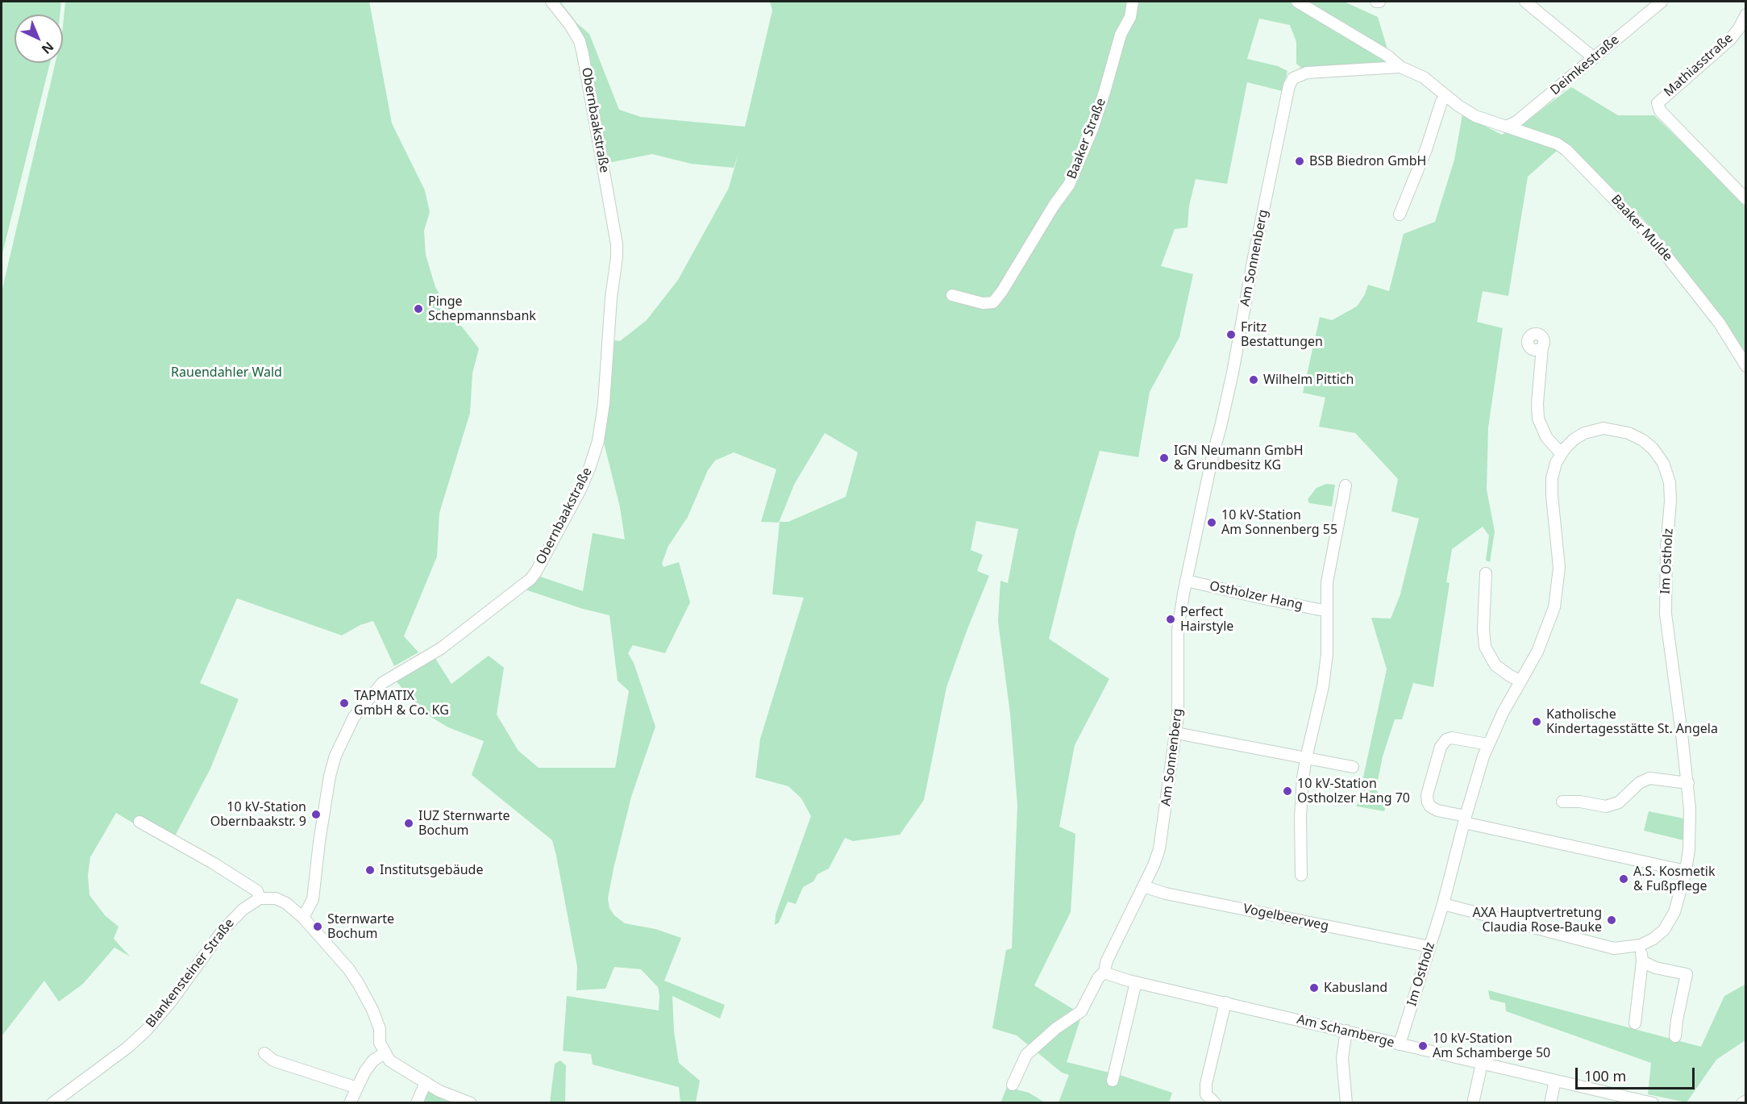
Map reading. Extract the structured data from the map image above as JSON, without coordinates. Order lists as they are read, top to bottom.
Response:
{
  "streets": {
    "street": [
      "Deimkestraße",
      "Mathiasstraße",
      "Obernbaakstraße",
      "Baaker Straße",
      "Baaker Mulde",
      "Am Sonnenberg",
      "Im Ostholz",
      "Ostholzer Hang",
      "Vogelbeerweg",
      "Blankensteiner Straße",
      "Am Schamberge"
    ]
  },
  "crossings": [
    ["Deimkestraße", "Baaker Mulde"],
    ["Deimkestraße", "Am Sonnenberg"],
    ["Baaker Mulde", "Am Sonnenberg"],
    ["Am Sonnenberg", "Ostholzer Hang"],
    ["Am Sonnenberg", "Vogelbeerweg"],
    ["Im Ostholz", "Vogelbeerweg"],
    ["Im Ostholz", "Am Schamberge"]
  ],
  "parks": ["Rauendahler Wald"],
  "places": [
    "BSB Biedron GmbH",
    "Pinge Schepmannsbank",
    "Fritz Bestattungen",
    "Wilhelm Pittich",
    "IGN Neumann GmbH & Grundbesitz KG",
    "10 kV-Station Am Sonnenberg 55",
    "Perfect Hairstyle",
    "TAPMATIX GmbH & Co. KG",
    "Katholische Kindertagesstätte St. Angela",
    "10 kV-Station Ostholzer Hang 70",
    "10 kV-Station Obernbaakstr. 9",
    "IUZ Sternwarte Bochum",
    "Institutsgebäude",
    "A.S. Kosmetik & Fußpflege",
    "AXA Hauptvertretung Claudia Rose-Bauke",
    "Sternwarte Bochum",
    "Kabusland",
    "10 kV-Station Am Schamberge 50"
  ],
  "scale_bar": "100 m",
  "north": "bottom right"
}
